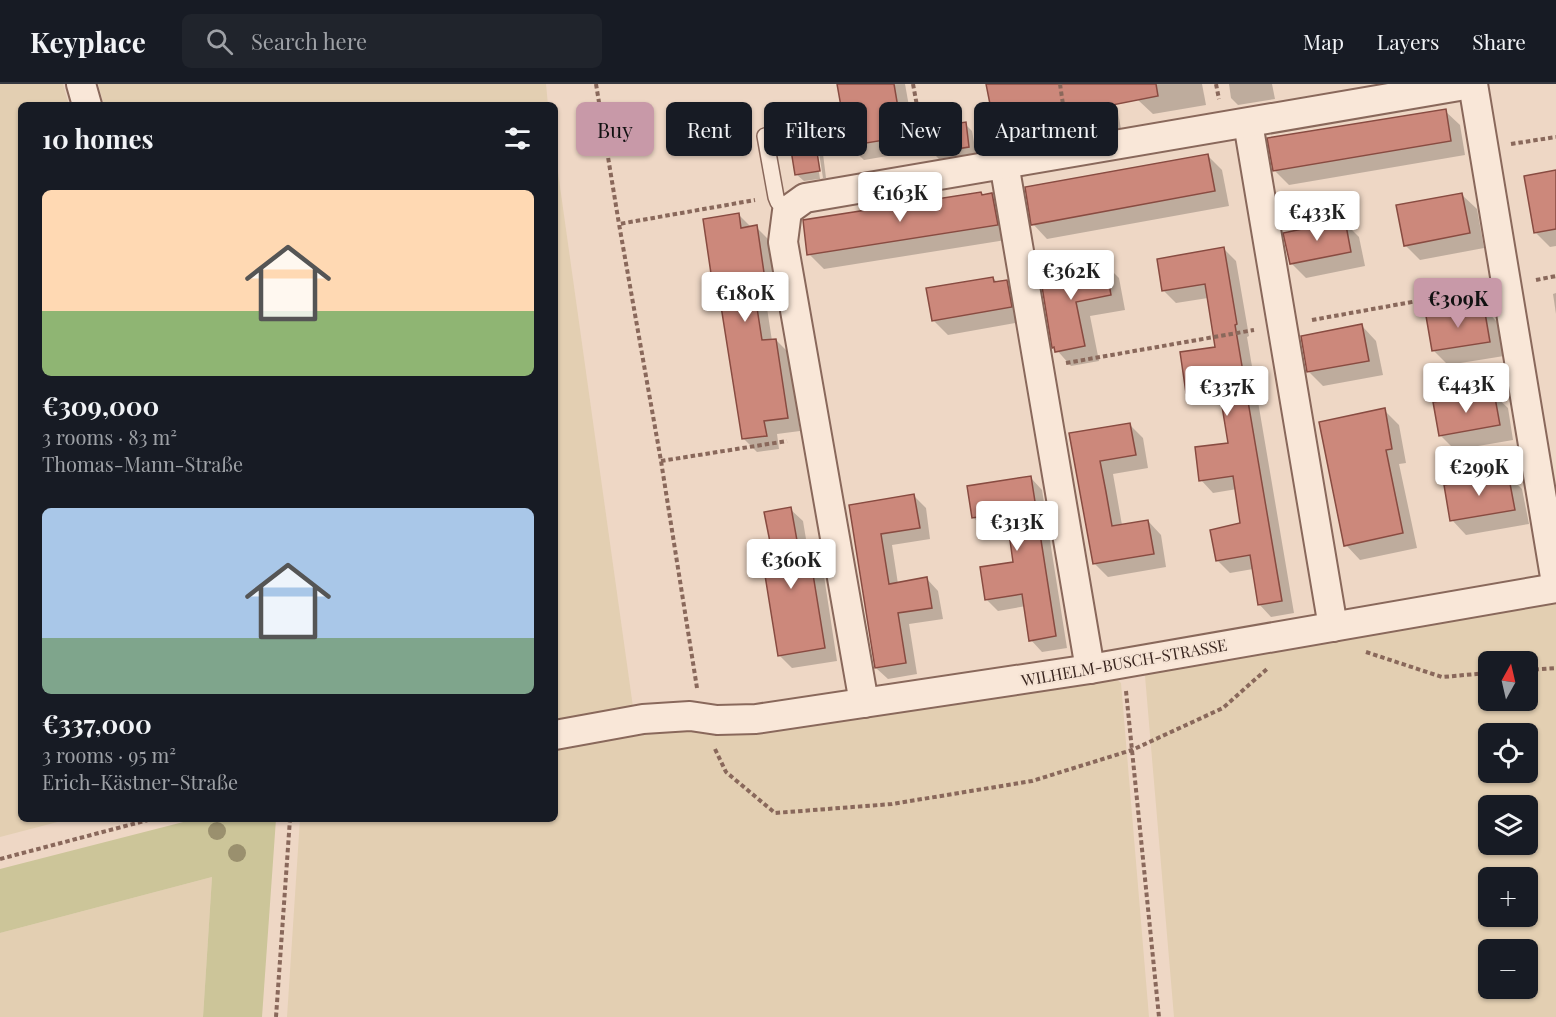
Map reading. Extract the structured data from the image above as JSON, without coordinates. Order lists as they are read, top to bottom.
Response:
{
  "streets": {
    "street": ["WILHELM-BUSCH-STRASSE"]
  },
  "north": "top",
  "page": {
    "header": "Keyplace",
    "search": "Search here",
    "nav": ["Map", "Layers", "Share"],
    "chip": [
      "Buy",
      "Rent",
      "Filters",
      "New",
      "Apartment"
    ],
    "heading": "10 homes",
    "price": [
      "€163K",
      "€433K",
      "€362K",
      "€180K",
      "€309K",
      "€443K",
      "€337K",
      "€299K",
      "€313K",
      "€360K"
    ],
    "list": [
      {
        "name": "€309,000",
        "note": "3 rooms · 83 m² · Thomas-Mann-Straße"
      },
      {
        "name": "€337,000",
        "note": "3 rooms · 95 m² · Erich-Kästner-Straße"
      }
    ],
    "map_buttons": ["+", "−"]
  }
}
